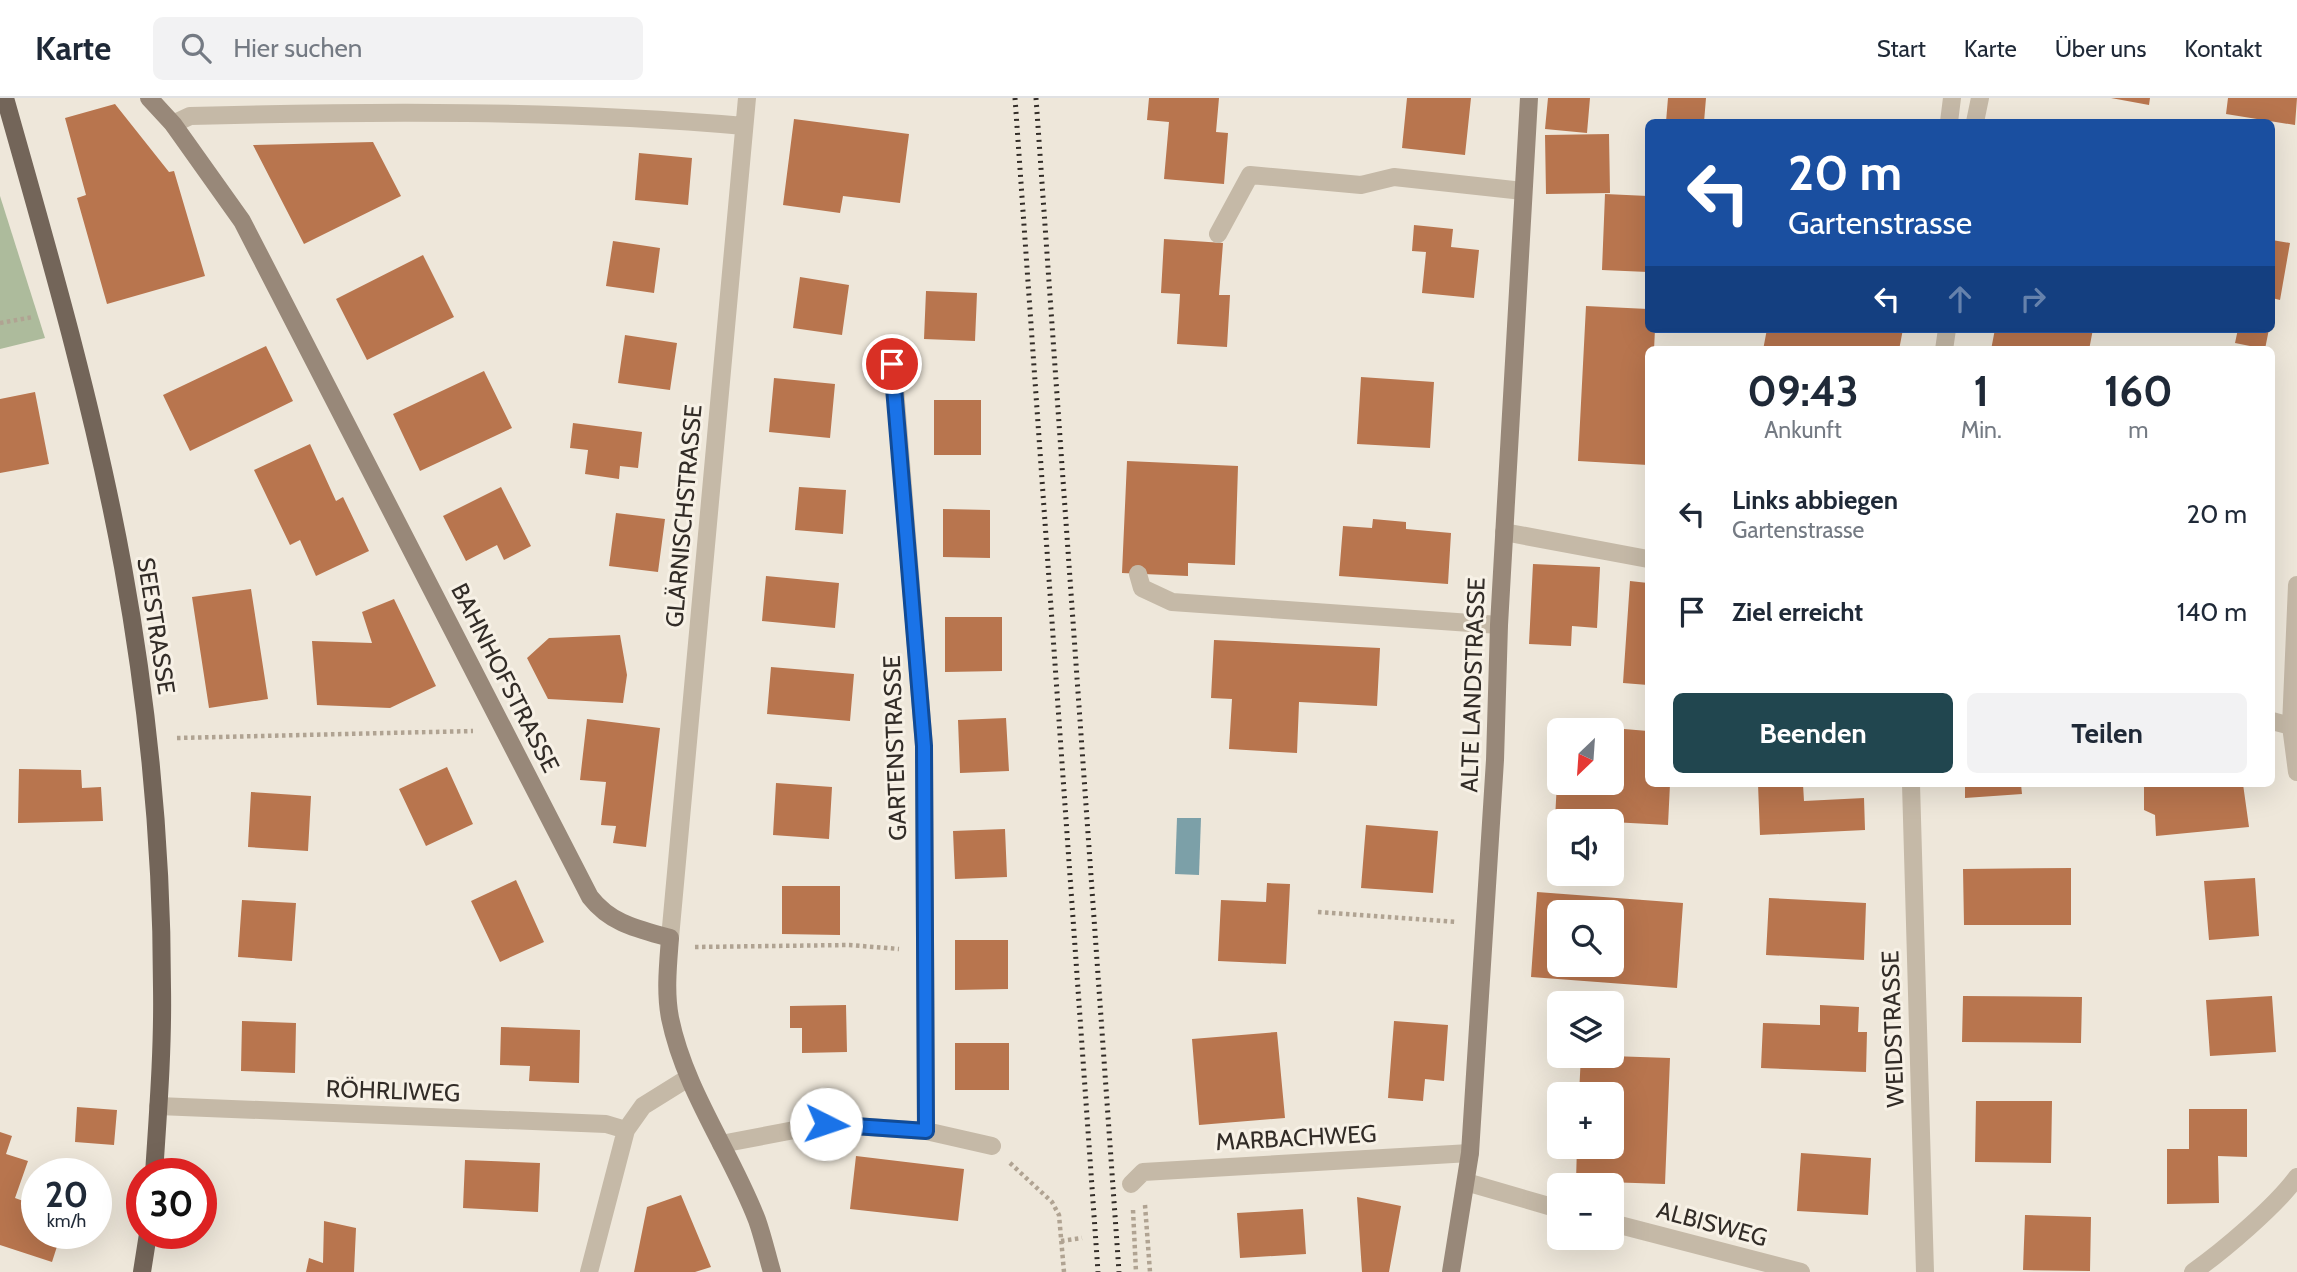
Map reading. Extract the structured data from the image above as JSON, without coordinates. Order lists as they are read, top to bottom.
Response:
{
  "streets": {
    "main road": ["SEESTRASSE"],
    "street": [
      "GLÄRNISCHSTRASSE",
      "BAHNHOFSTRASSE",
      "ALTE LANDSTRASSE",
      "GARTENSTRASSE",
      "WEIDSTRASSE",
      "RÖHRLIWEG",
      "MARBACHWEG",
      "ALBISWEG"
    ]
  },
  "crossings": [
    ["GLÄRNISCHSTRASSE", "BAHNHOFSTRASSE"],
    ["SEESTRASSE", "RÖHRLIWEG"],
    ["ALTE LANDSTRASSE", "MARBACHWEG"]
  ],
  "north": "bottom left",
  "page": {
    "header": "Karte",
    "search": "Hier suchen",
    "nav": [
      "Start",
      "Karte",
      "Über uns",
      "Kontakt"
    ],
    "turn": ["20 m", "Gartenstrasse"],
    "eta": [
      "09:43",
      "Ankunft",
      "1",
      "Min.",
      "160",
      "m"
    ],
    "list": [
      {
        "name": "Links abbiegen",
        "note": "Gartenstrasse",
        "value": "20 m"
      },
      {
        "name": "Ziel erreicht",
        "value": "140 m"
      }
    ],
    "buttons": ["Beenden", "Teilen"],
    "map_buttons": ["+", "−"],
    "speed": "20 km/h",
    "limit": "30"
  }
}
